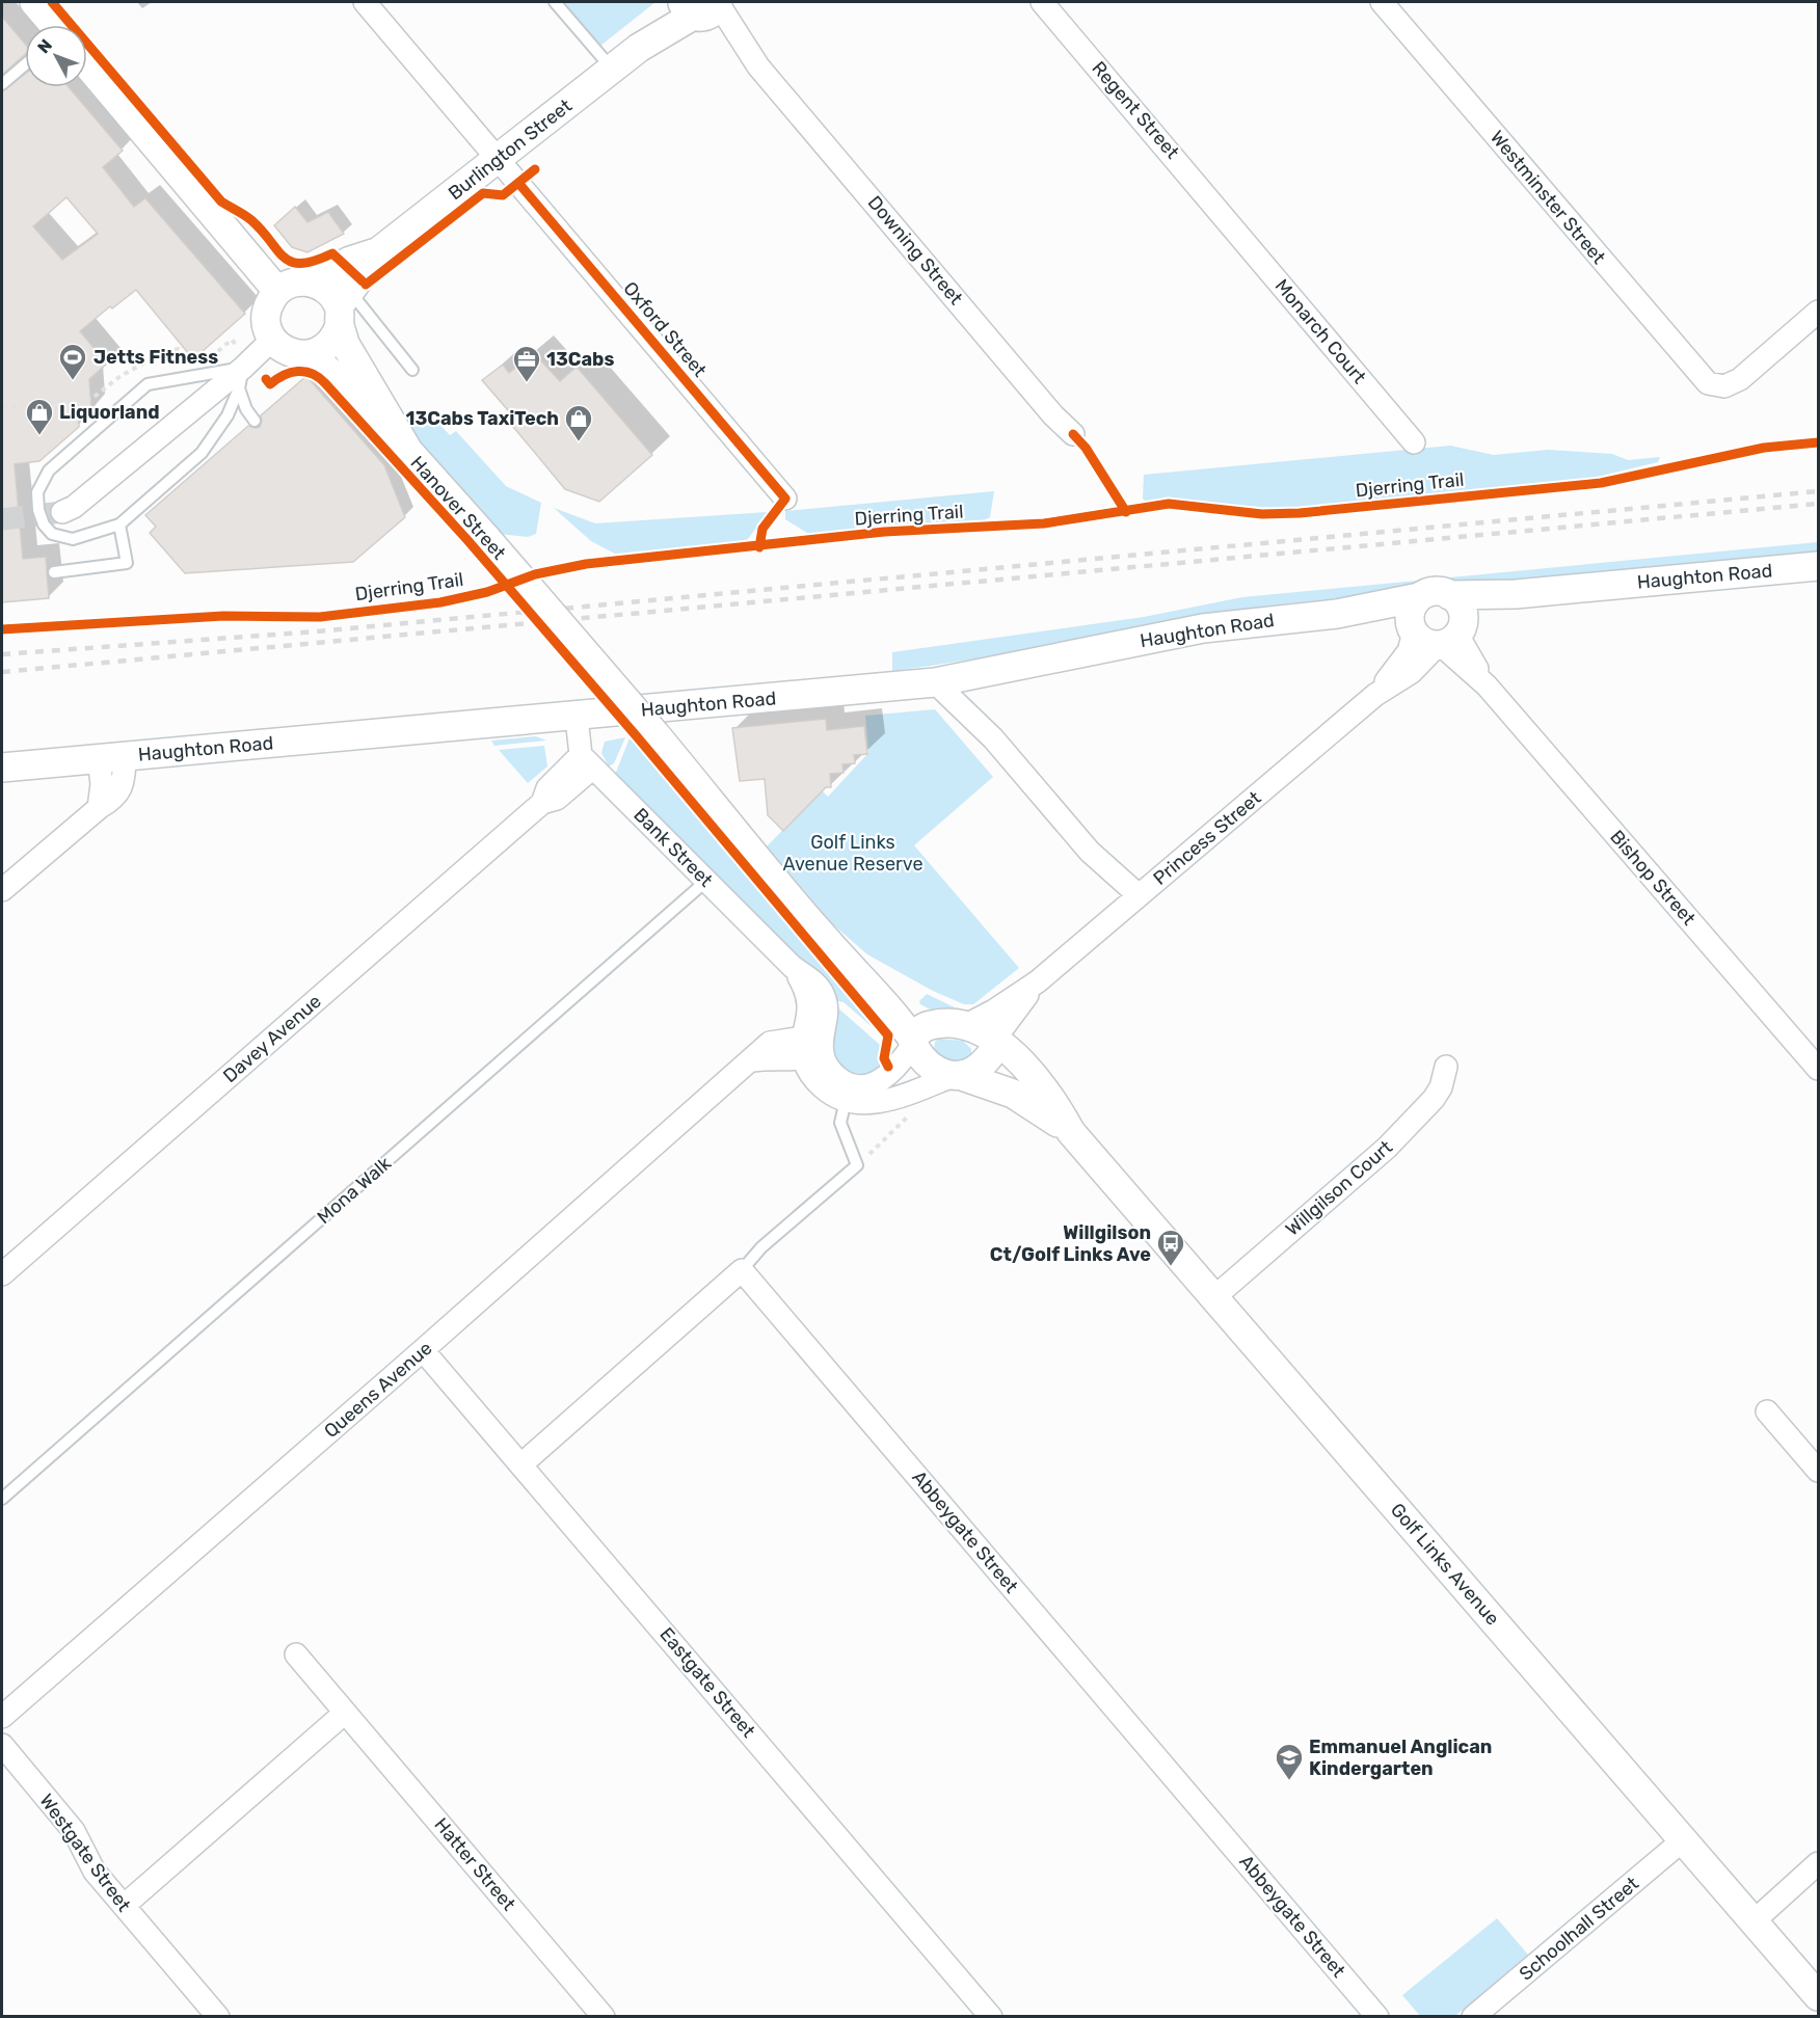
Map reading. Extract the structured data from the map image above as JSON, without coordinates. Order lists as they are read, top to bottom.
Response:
{
  "streets": {
    "street": [
      "Regent Street",
      "Burlington Street",
      "Westminster Street",
      "Downing Street",
      "Oxford Street",
      "Monarch Court",
      "Hanover Street",
      "Haughton Road",
      "Princess Street",
      "Bank Street",
      "Bishop Street",
      "Davey Avenue",
      "Willgilson Court",
      "Queens Avenue",
      "Abbeygate Street",
      "Golf Links Avenue",
      "Eastgate Street",
      "Westgate Street",
      "Hatter Street",
      "Schoolhall Street"
    ],
    "lane": ["Mona Walk"],
    "cycle path": ["Djerring Trail"]
  },
  "crossings": [
    ["Regent Street", "Monarch Court"],
    ["Burlington Street", "Downing Street"],
    ["Burlington Street", "Oxford Street"],
    ["Burlington Street", "Hanover Street"],
    ["Haughton Road", "Princess Street"],
    ["Haughton Road", "Bishop Street"],
    ["Princess Street", "Bishop Street"],
    ["Princess Street", "Golf Links Avenue"],
    ["Bank Street", "Davey Avenue"],
    ["Bank Street", "Mona Walk"],
    ["Bank Street", "Queens Avenue"],
    ["Willgilson Court", "Golf Links Avenue"],
    ["Queens Avenue", "Eastgate Street"],
    ["Golf Links Avenue", "Schoolhall Street"]
  ],
  "parks": ["Golf Links Avenue Reserve"],
  "places": {
    "sports": ["Jetts Fitness"],
    "office": ["13Cabs"],
    "shop": ["Liquorland", "13Cabs TaxiTech"],
    "bus stop": ["Willgilson Ct/Golf Links Ave"],
    "school or university": ["Emmanuel Anglican Kindergarten"]
  },
  "north": "top left"
}
